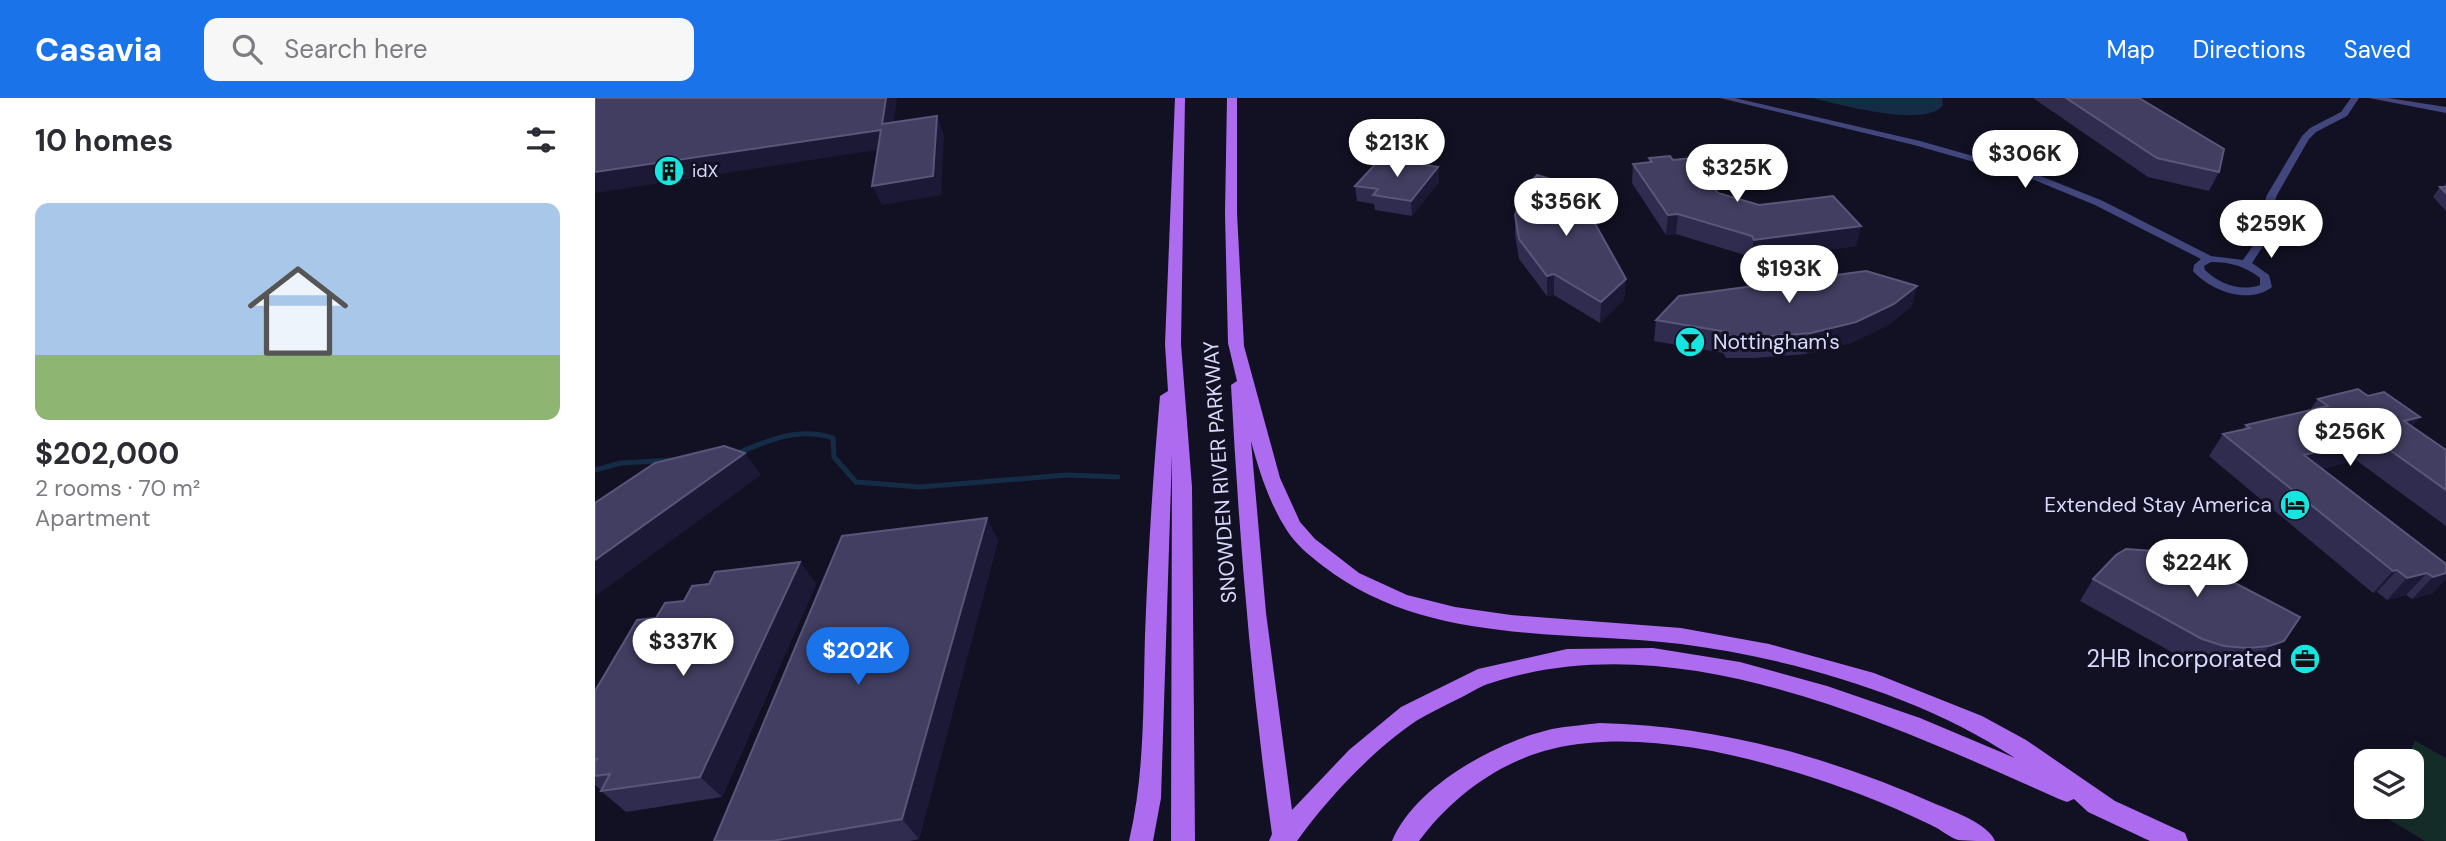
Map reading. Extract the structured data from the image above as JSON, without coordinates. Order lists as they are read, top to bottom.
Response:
{
  "streets": {
    "main road": ["SNOWDEN RIVER PARKWAY"]
  },
  "places": {
    "building": ["idX"],
    "bar": ["Nottingham's"],
    "hotel": ["Extended Stay America"],
    "office": ["2HB Incorporated"]
  },
  "page": {
    "header": "Casavia",
    "search": "Search here",
    "nav": ["Map", "Directions", "Saved"],
    "heading": "10 homes",
    "price": [
      "$213K",
      "$306K",
      "$325K",
      "$356K",
      "$259K",
      "$193K",
      "$256K",
      "$224K",
      "$337K",
      "$202K"
    ],
    "list": [
      {
        "name": "$202,000",
        "note": "2 rooms · 70 m² · Apartment"
      }
    ]
  }
}
